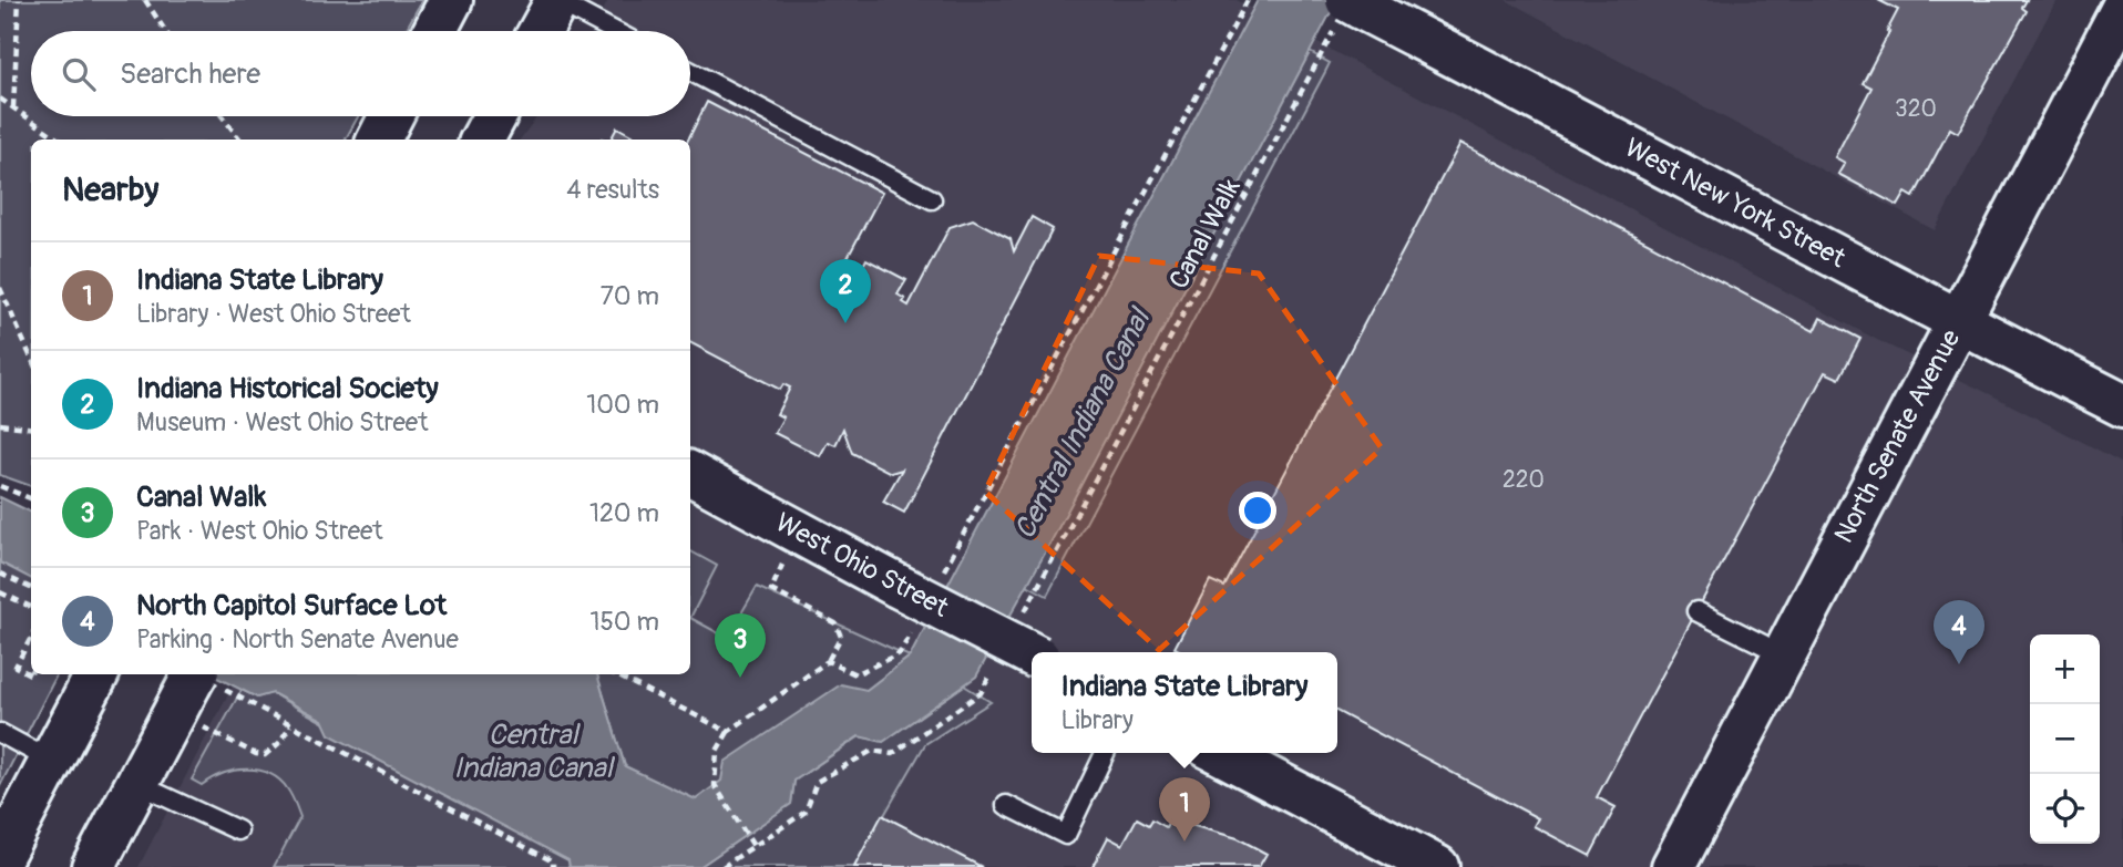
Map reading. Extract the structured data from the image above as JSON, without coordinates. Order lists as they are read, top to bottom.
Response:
{
  "streets": {
    "main road": ["West New York Street", "North Senate Avenue", "West Ohio Street"],
    "path": ["Canal Walk"]
  },
  "crossings": [
    ["West New York Street", "Canal Walk"],
    ["West New York Street", "North Senate Avenue"]
  ],
  "water": ["Central Indiana Canal"],
  "house_numbers": ["320", "220"],
  "page": {
    "search": "Search here",
    "heading": ["Nearby", "4 results"],
    "list": [
      {
        "mark": "1",
        "name": "Indiana State Library",
        "note": "Library · West Ohio Street",
        "value": "70 m"
      },
      {
        "mark": "2",
        "name": "Indiana Historical Society",
        "note": "Museum · West Ohio Street",
        "value": "100 m"
      },
      {
        "mark": "3",
        "name": "Canal Walk",
        "note": "Park · West Ohio Street",
        "value": "120 m"
      },
      {
        "mark": "4",
        "name": "North Capitol Surface Lot",
        "note": "Parking · North Senate Avenue",
        "value": "150 m"
      }
    ],
    "pins": [
      "2",
      "4",
      "3",
      "1"
    ],
    "map_buttons": ["+", "−"],
    "popup": ["Indiana State Library", "Library"]
  }
}
